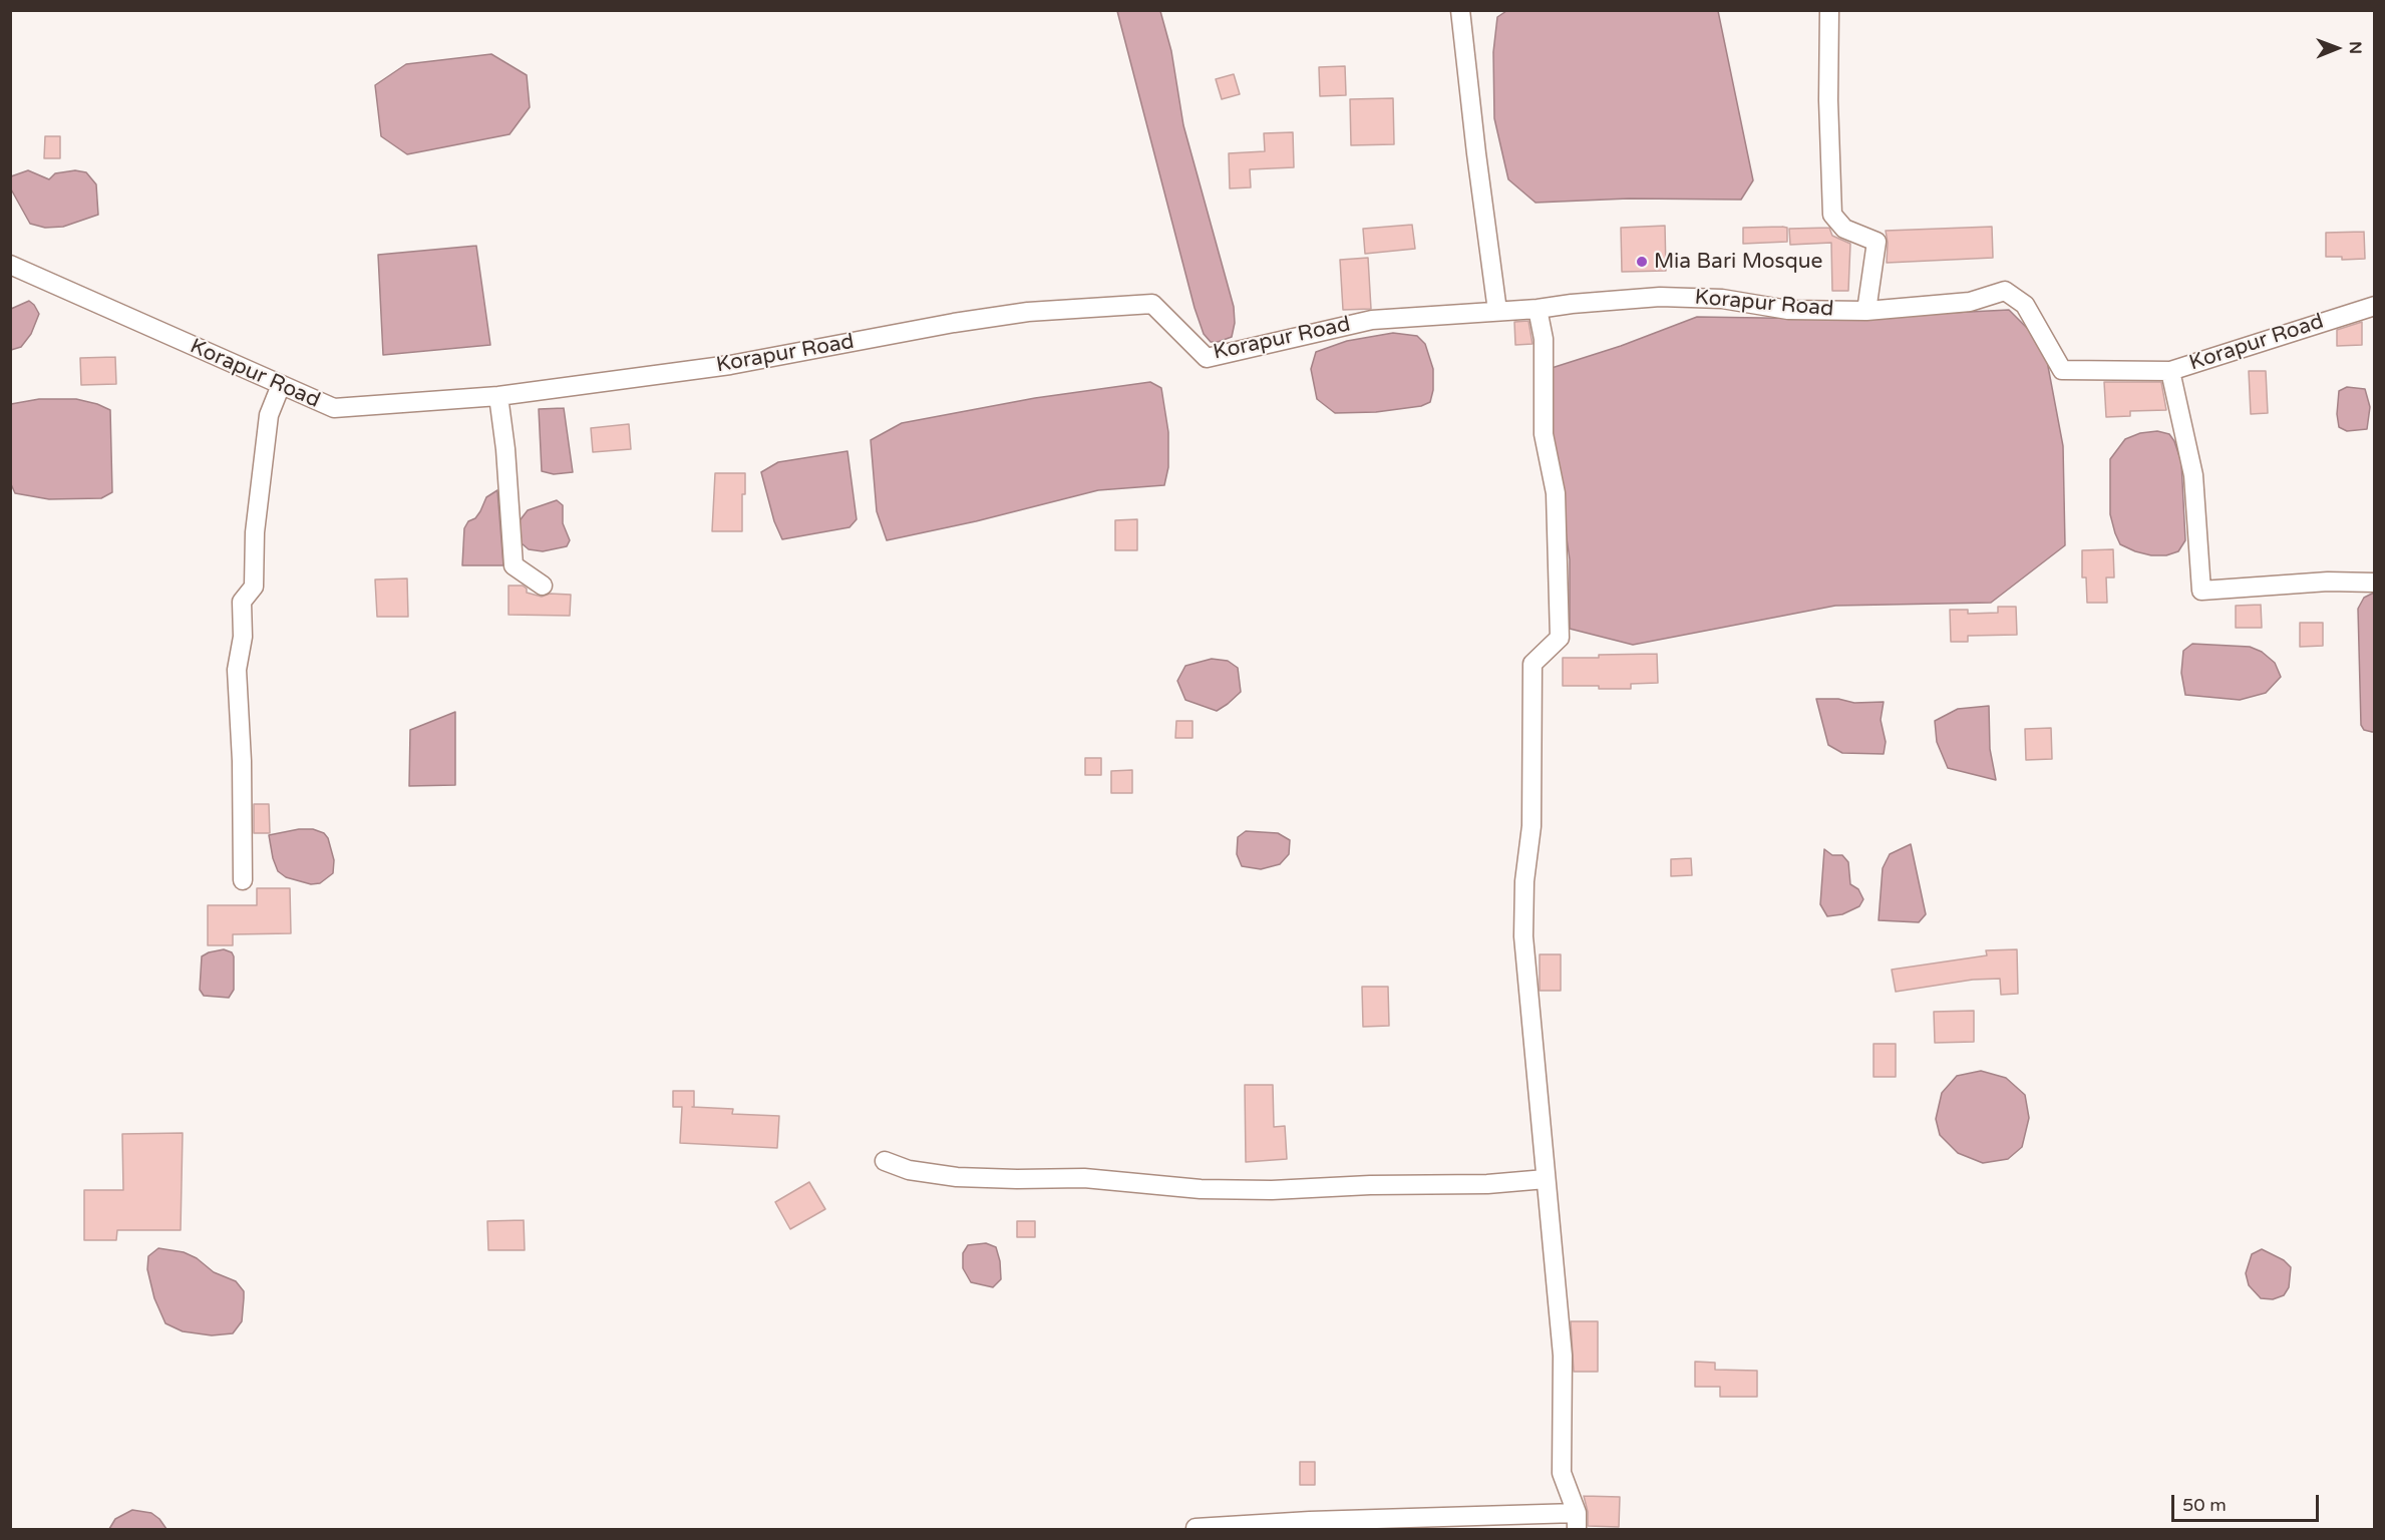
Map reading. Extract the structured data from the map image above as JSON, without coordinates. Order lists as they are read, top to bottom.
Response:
{
  "streets": {
    "street": ["Korapur Road"]
  },
  "places": ["Mia Bari Mosque"],
  "scale_bar": "50 m",
  "north": "right"
}
